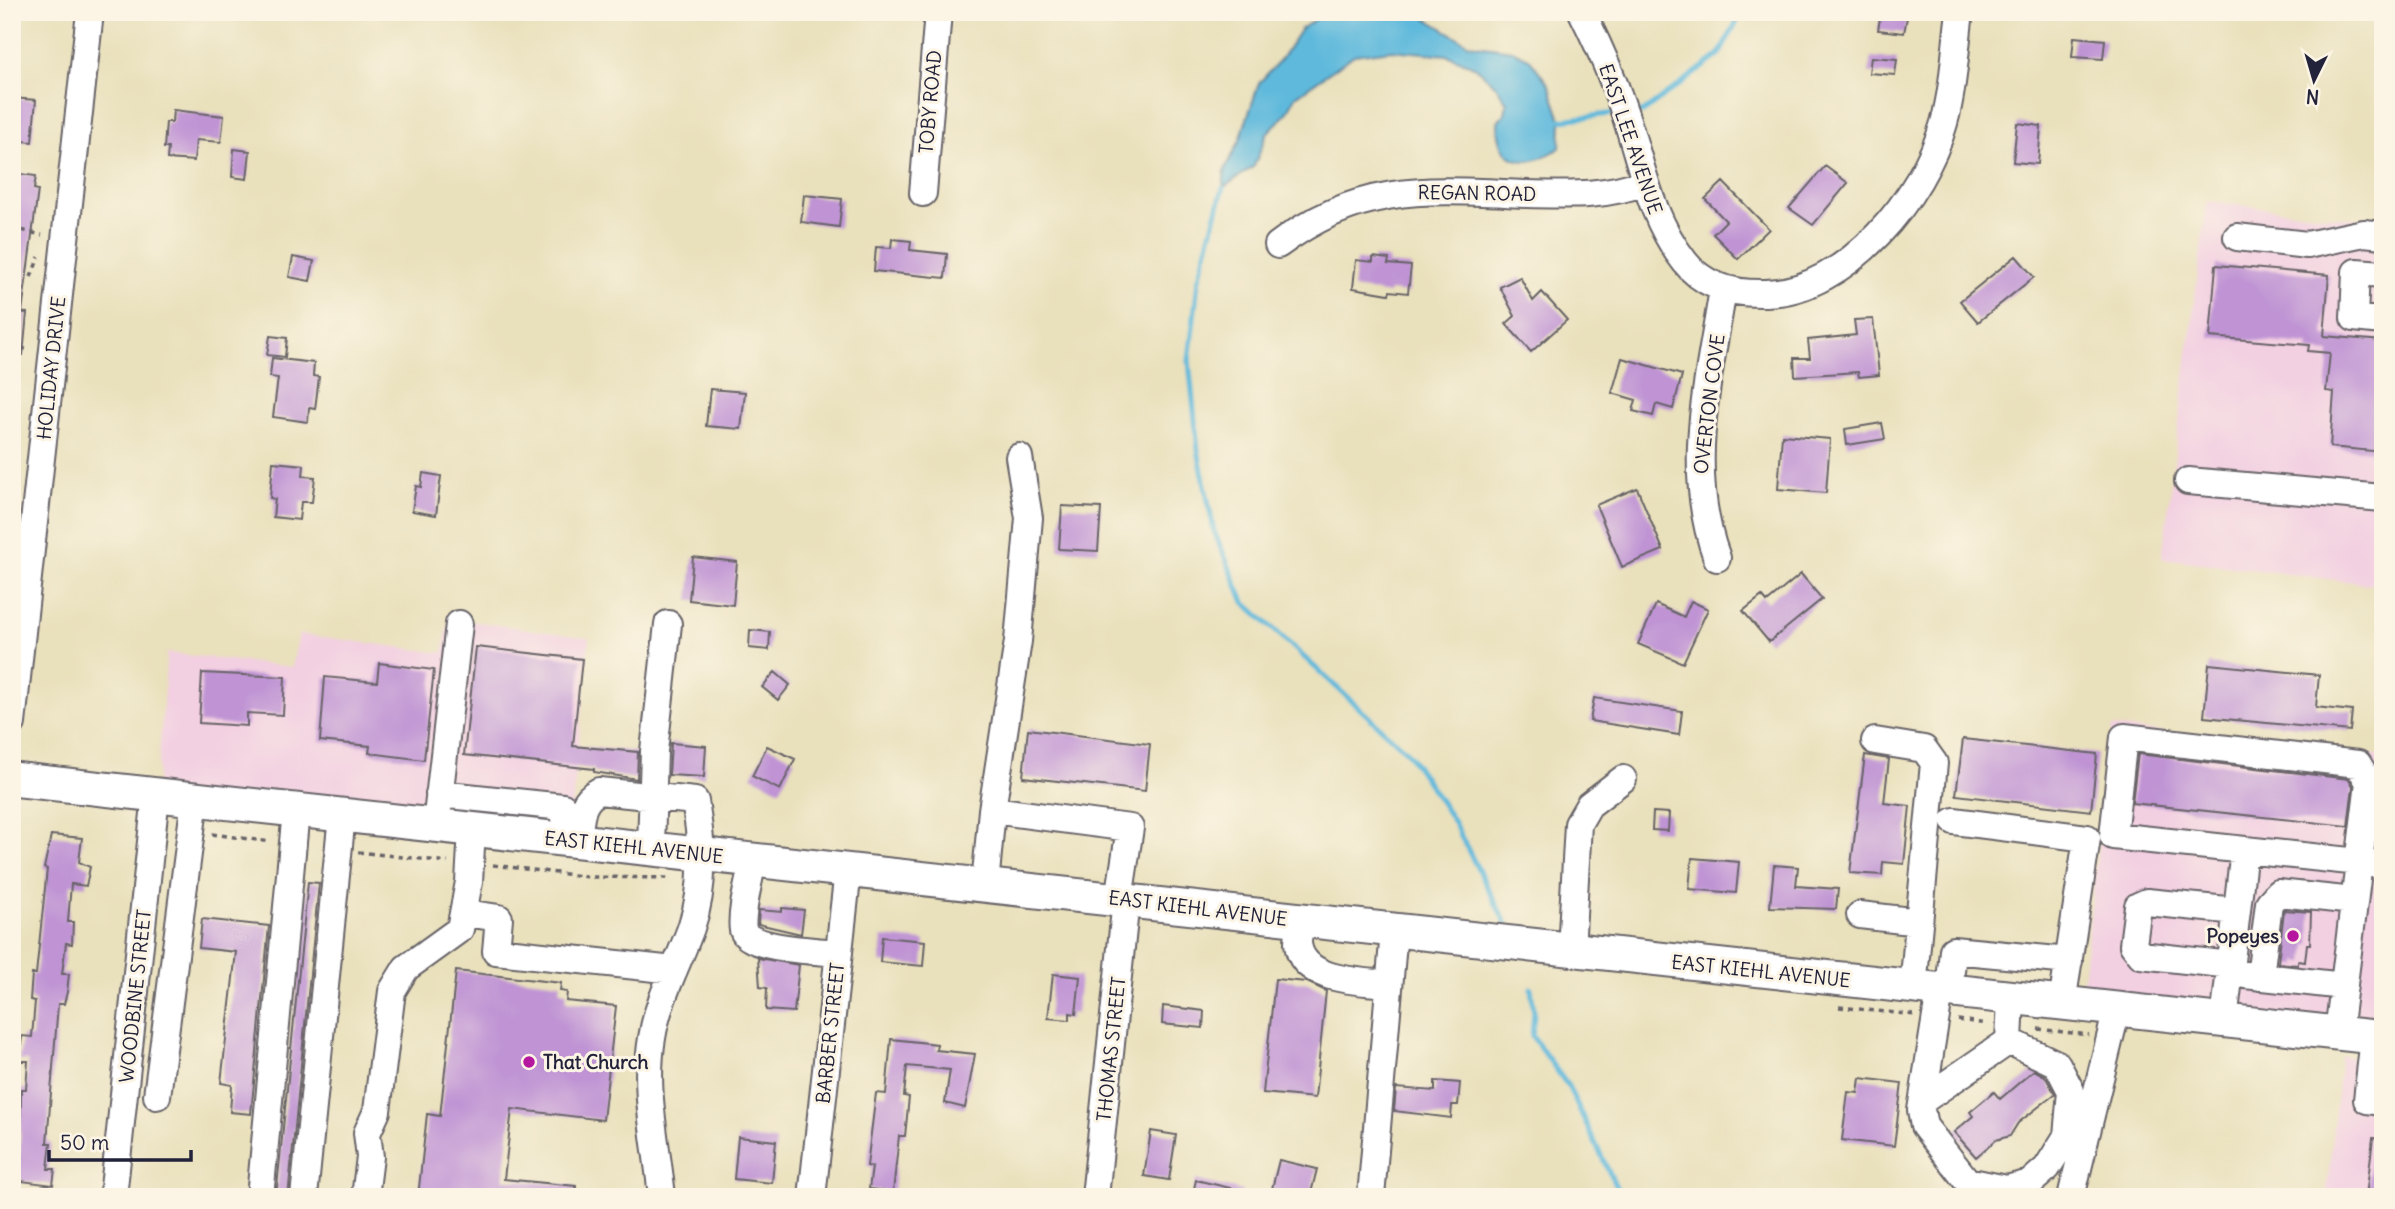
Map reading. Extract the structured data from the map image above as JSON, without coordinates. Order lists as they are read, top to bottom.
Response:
{
  "streets": {
    "main road": ["EAST KIEHL AVENUE"],
    "street": [
      "TOBY ROAD",
      "EAST LEE AVENUE",
      "REGAN ROAD",
      "HOLIDAY DRIVE",
      "OVERTON COVE",
      "WOODBINE STREET",
      "BARBER STREET",
      "THOMAS STREET"
    ]
  },
  "crossings": [
    ["EAST LEE AVENUE", "REGAN ROAD"],
    ["EAST LEE AVENUE", "OVERTON COVE"],
    ["EAST KIEHL AVENUE", "WOODBINE STREET"],
    ["EAST KIEHL AVENUE", "BARBER STREET"],
    ["EAST KIEHL AVENUE", "THOMAS STREET"]
  ],
  "places": ["Popeyes", "That Church"],
  "scale_bar": "50 m",
  "north": "bottom"
}
